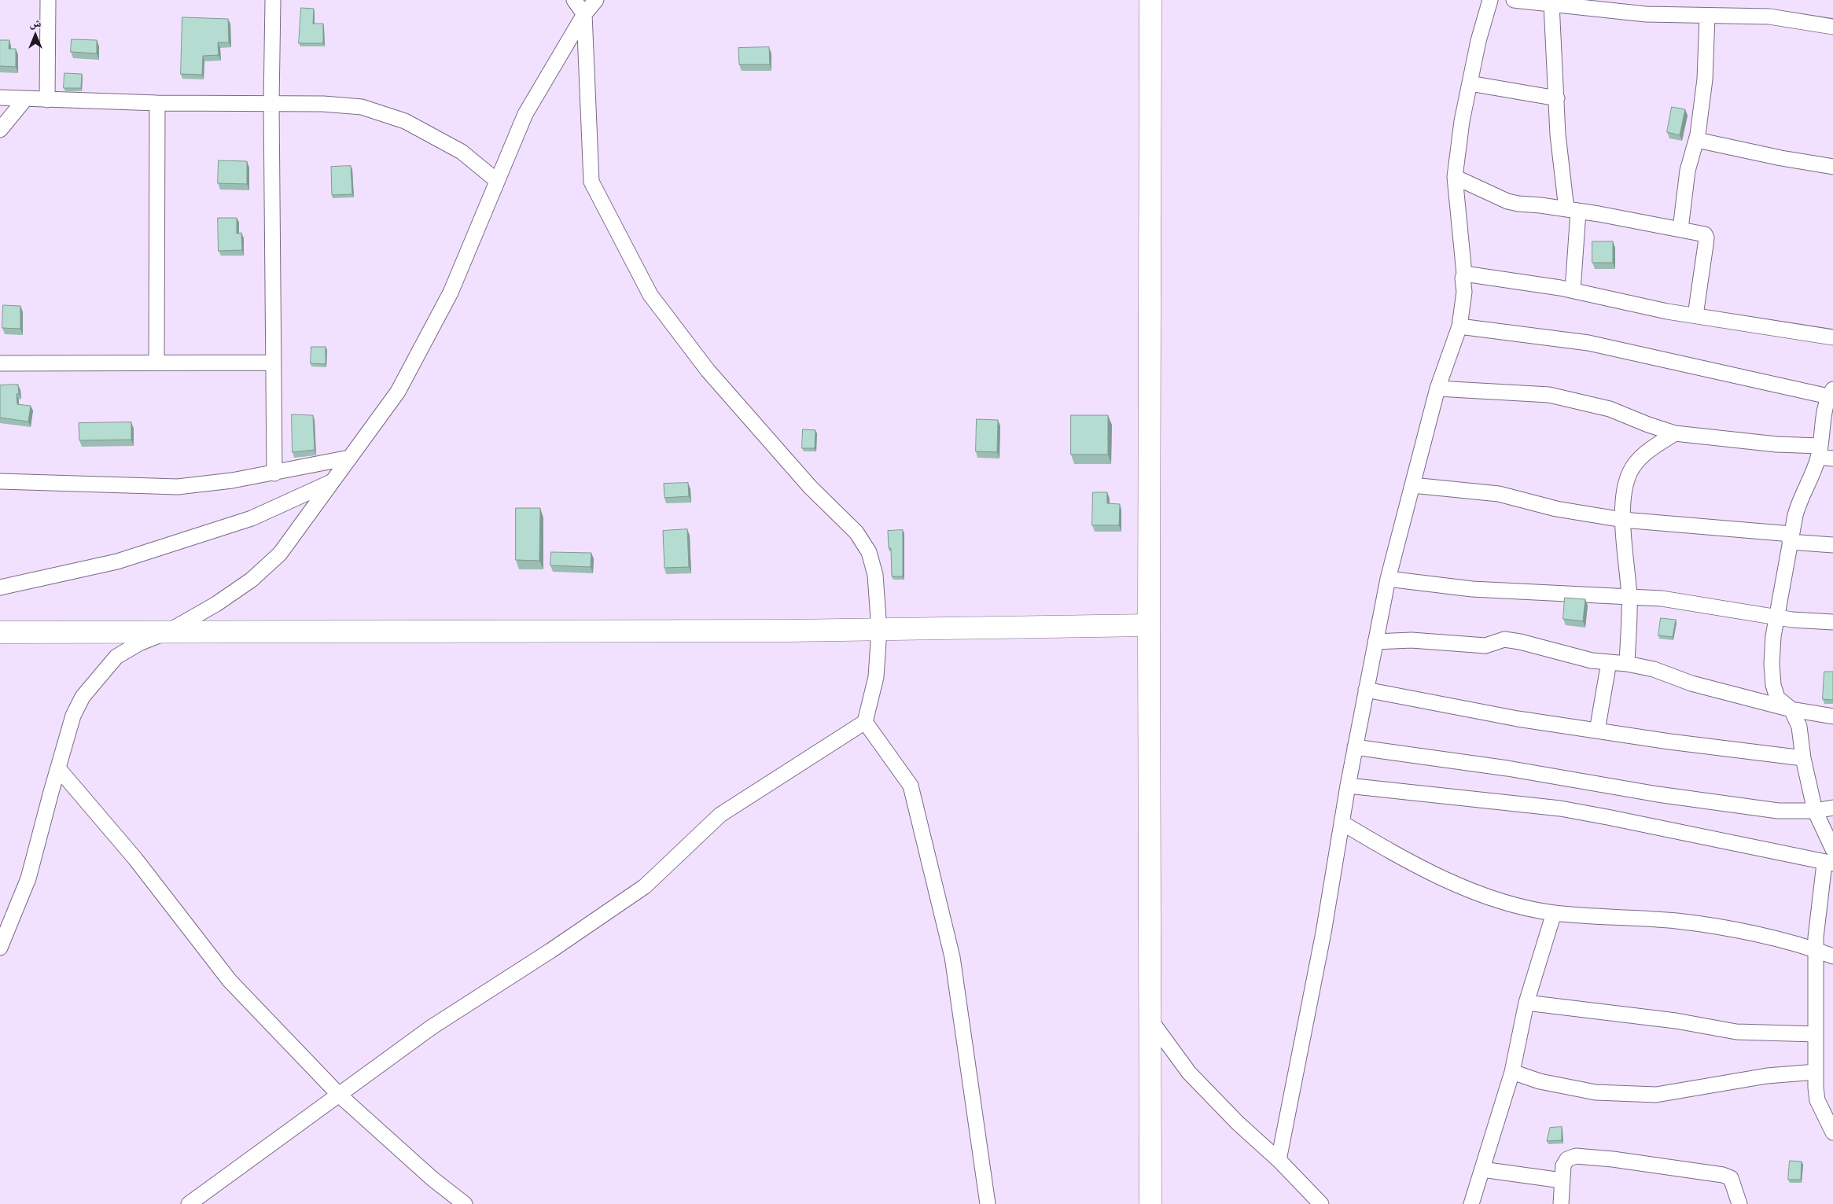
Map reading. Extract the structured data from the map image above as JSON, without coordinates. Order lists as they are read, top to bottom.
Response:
{
  "north": "top"
}
